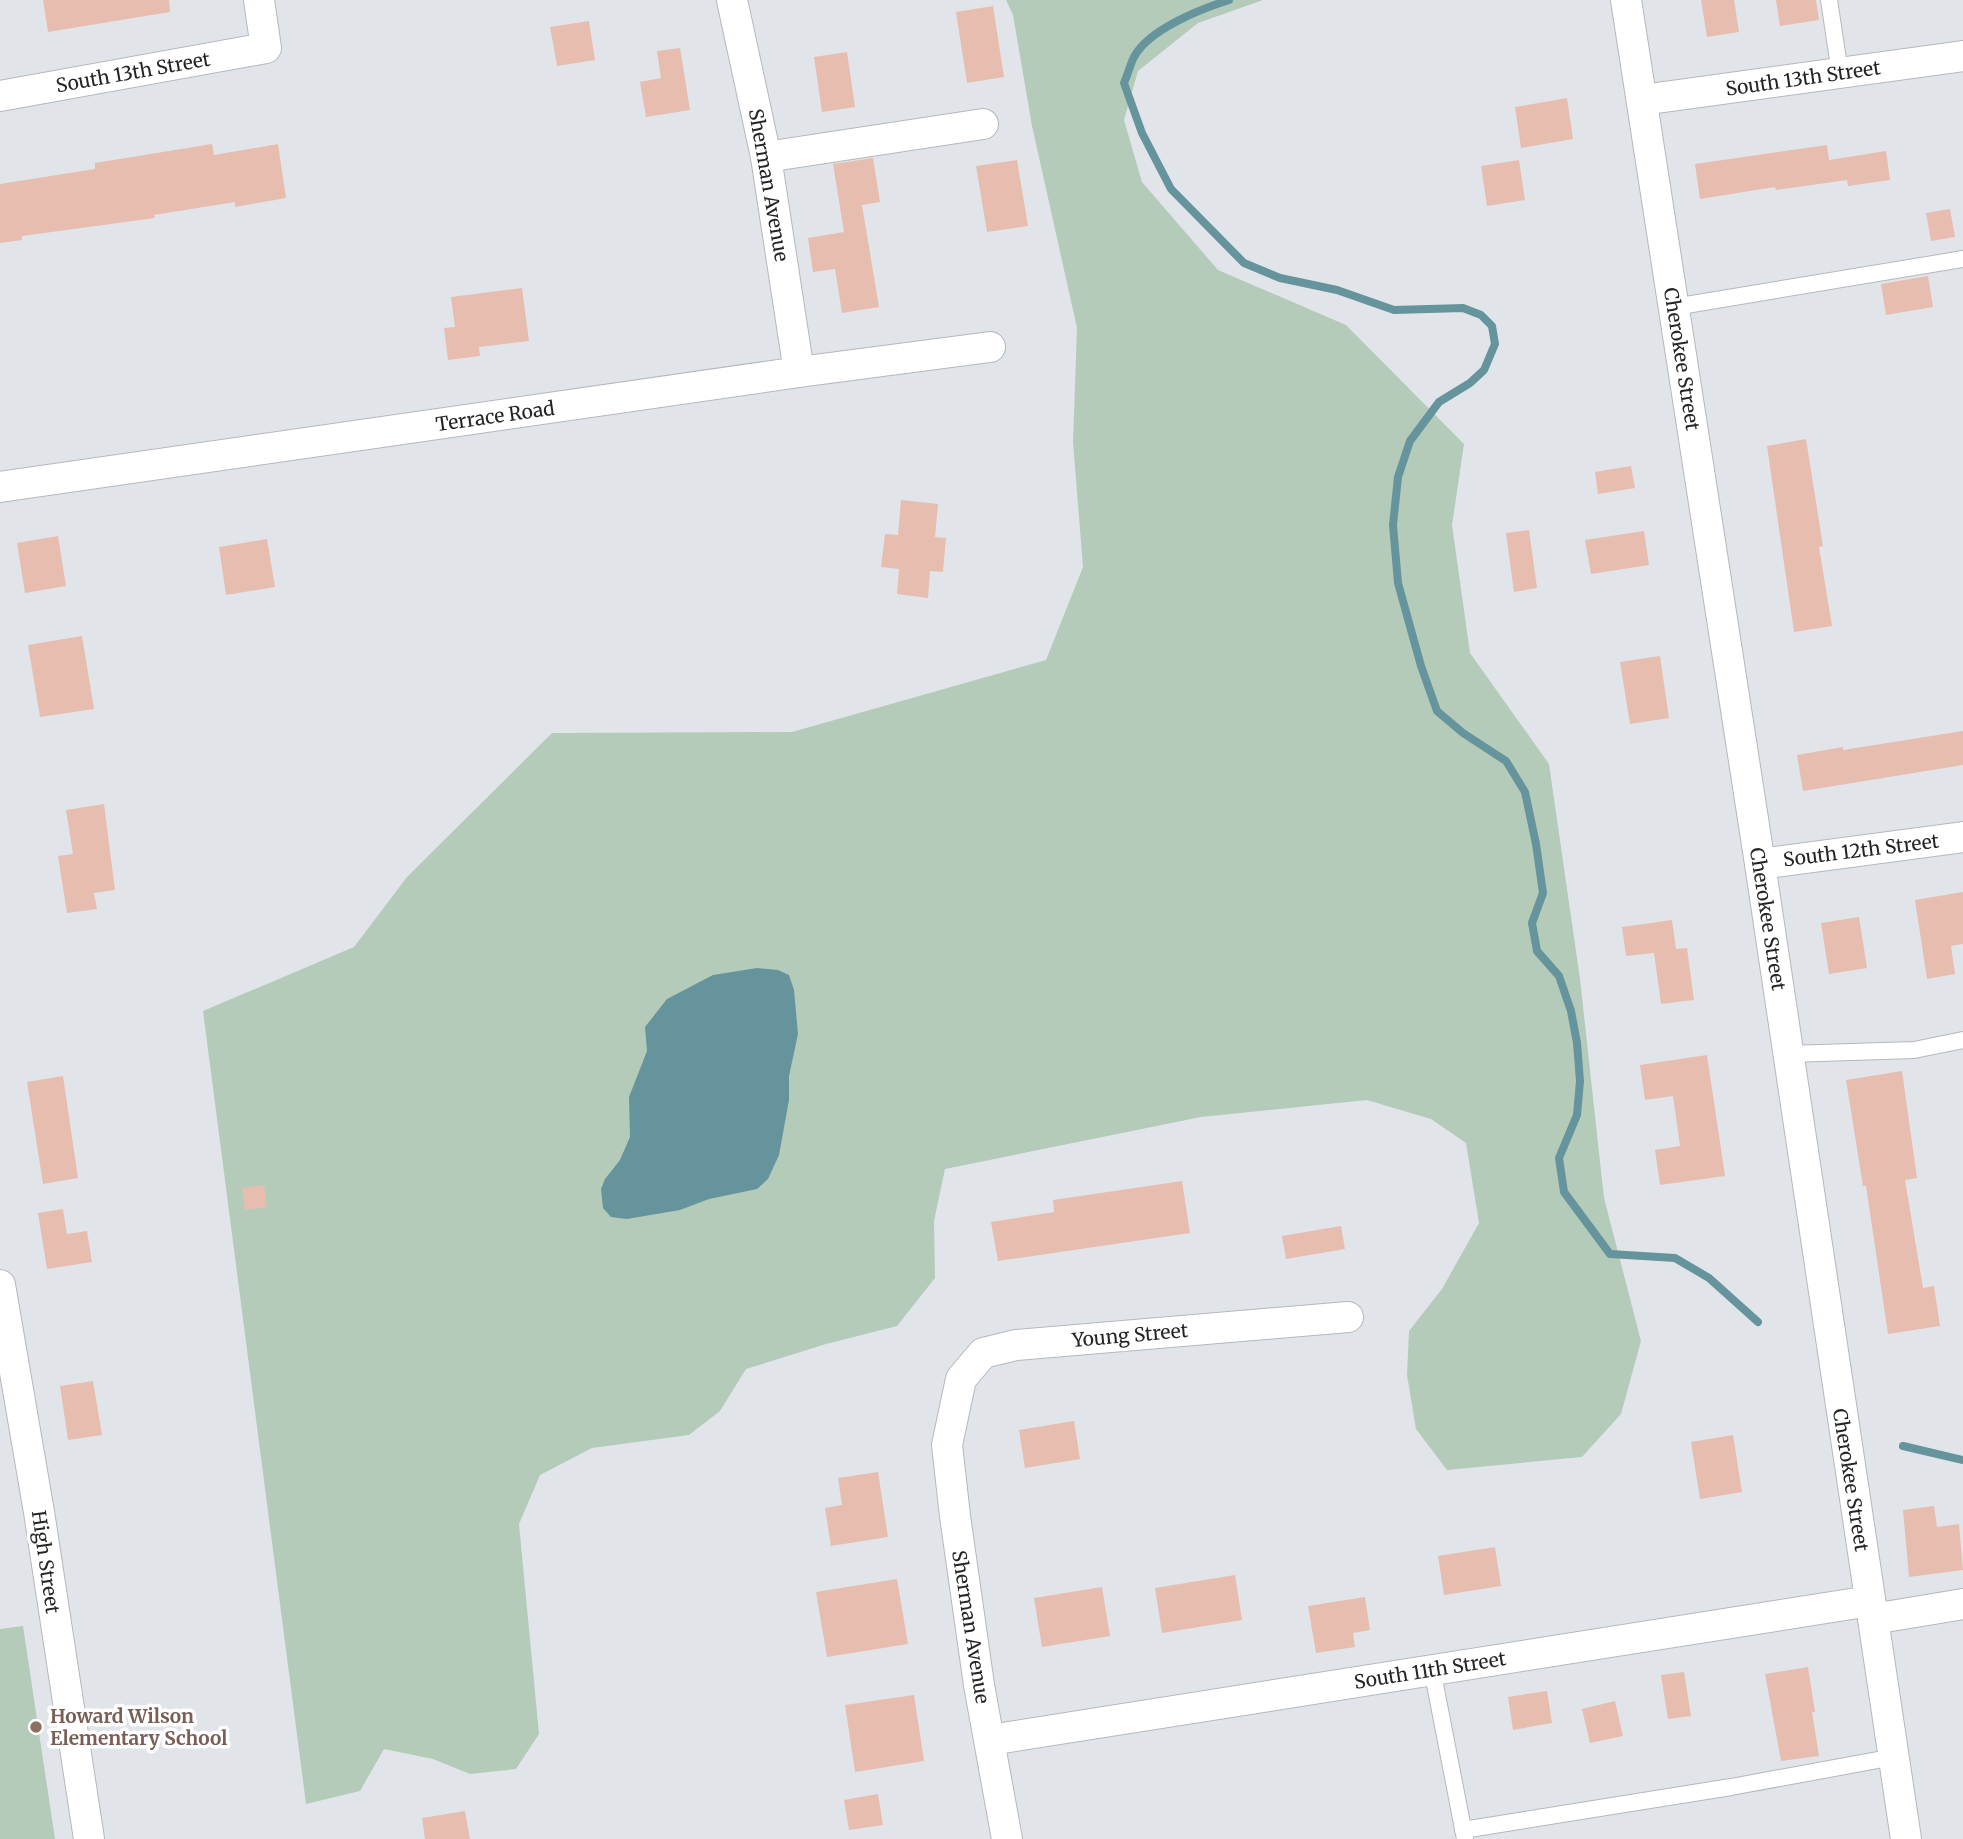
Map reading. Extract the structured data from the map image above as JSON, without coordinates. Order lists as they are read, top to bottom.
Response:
{
  "streets": {
    "street": [
      "South 13th Street",
      "Sherman Avenue",
      "Cherokee Street",
      "Terrace Road",
      "South 12th Street",
      "Young Street",
      "High Street",
      "South 11th Street"
    ]
  },
  "crossings": [
    ["South 13th Street", "Cherokee Street"],
    ["Sherman Avenue", "Terrace Road"],
    ["Sherman Avenue", "Young Street"],
    ["Sherman Avenue", "South 11th Street"],
    ["Cherokee Street", "South 12th Street"],
    ["Cherokee Street", "South 11th Street"]
  ],
  "places": ["Howard Wilson Elementary School"]
}
